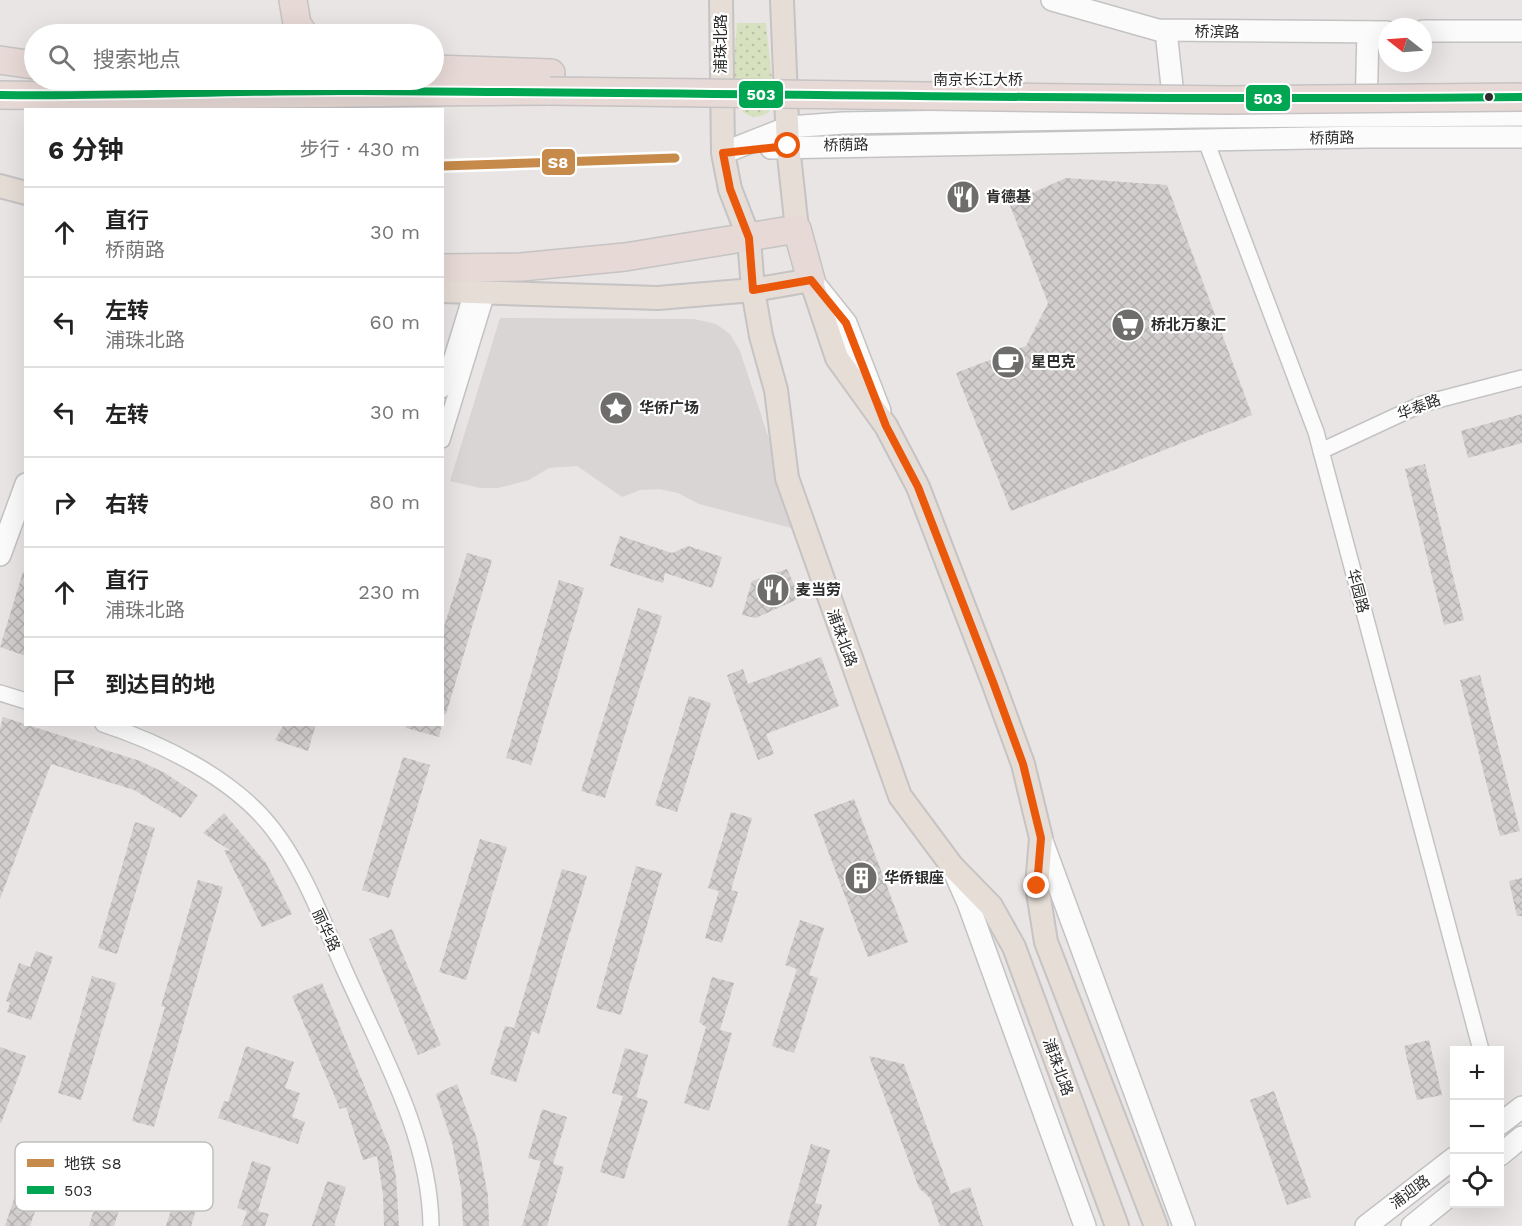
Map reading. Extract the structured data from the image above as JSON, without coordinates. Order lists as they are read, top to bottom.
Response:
{
  "streets": {
    "highway": ["南京长江大桥"],
    "main road": ["浦珠北路"],
    "street": [
      "桥滨路",
      "桥荫路",
      "华泰路",
      "华园路",
      "丽华路",
      "浦迎路"
    ]
  },
  "crossings": [
    ["浦珠北路", "桥荫路"],
    ["桥荫路", "华园路"],
    ["华泰路", "华园路"]
  ],
  "places": {
    "restaurant": ["肯德基", "麦当劳"],
    "supermarket": ["桥北万象汇"],
    "cafe": ["星巴克"],
    "place": ["华侨广场"],
    "building": ["华侨银座"]
  },
  "lines": ["transit line 503", "metro line S8"],
  "legend": ["地铁 S8", "503"],
  "north": "left",
  "page": {
    "search": "搜索地点",
    "heading": ["6 分钟", "步行 · 430 m"],
    "list": [
      ["直行", "桥荫路", "30 m"],
      ["左转", "浦珠北路", "60 m"],
      ["左转", "30 m"],
      ["右转", "80 m"],
      ["直行", "浦珠北路", "230 m"],
      "到达目的地"
    ],
    "map_buttons": ["+", "−"]
  }
}
